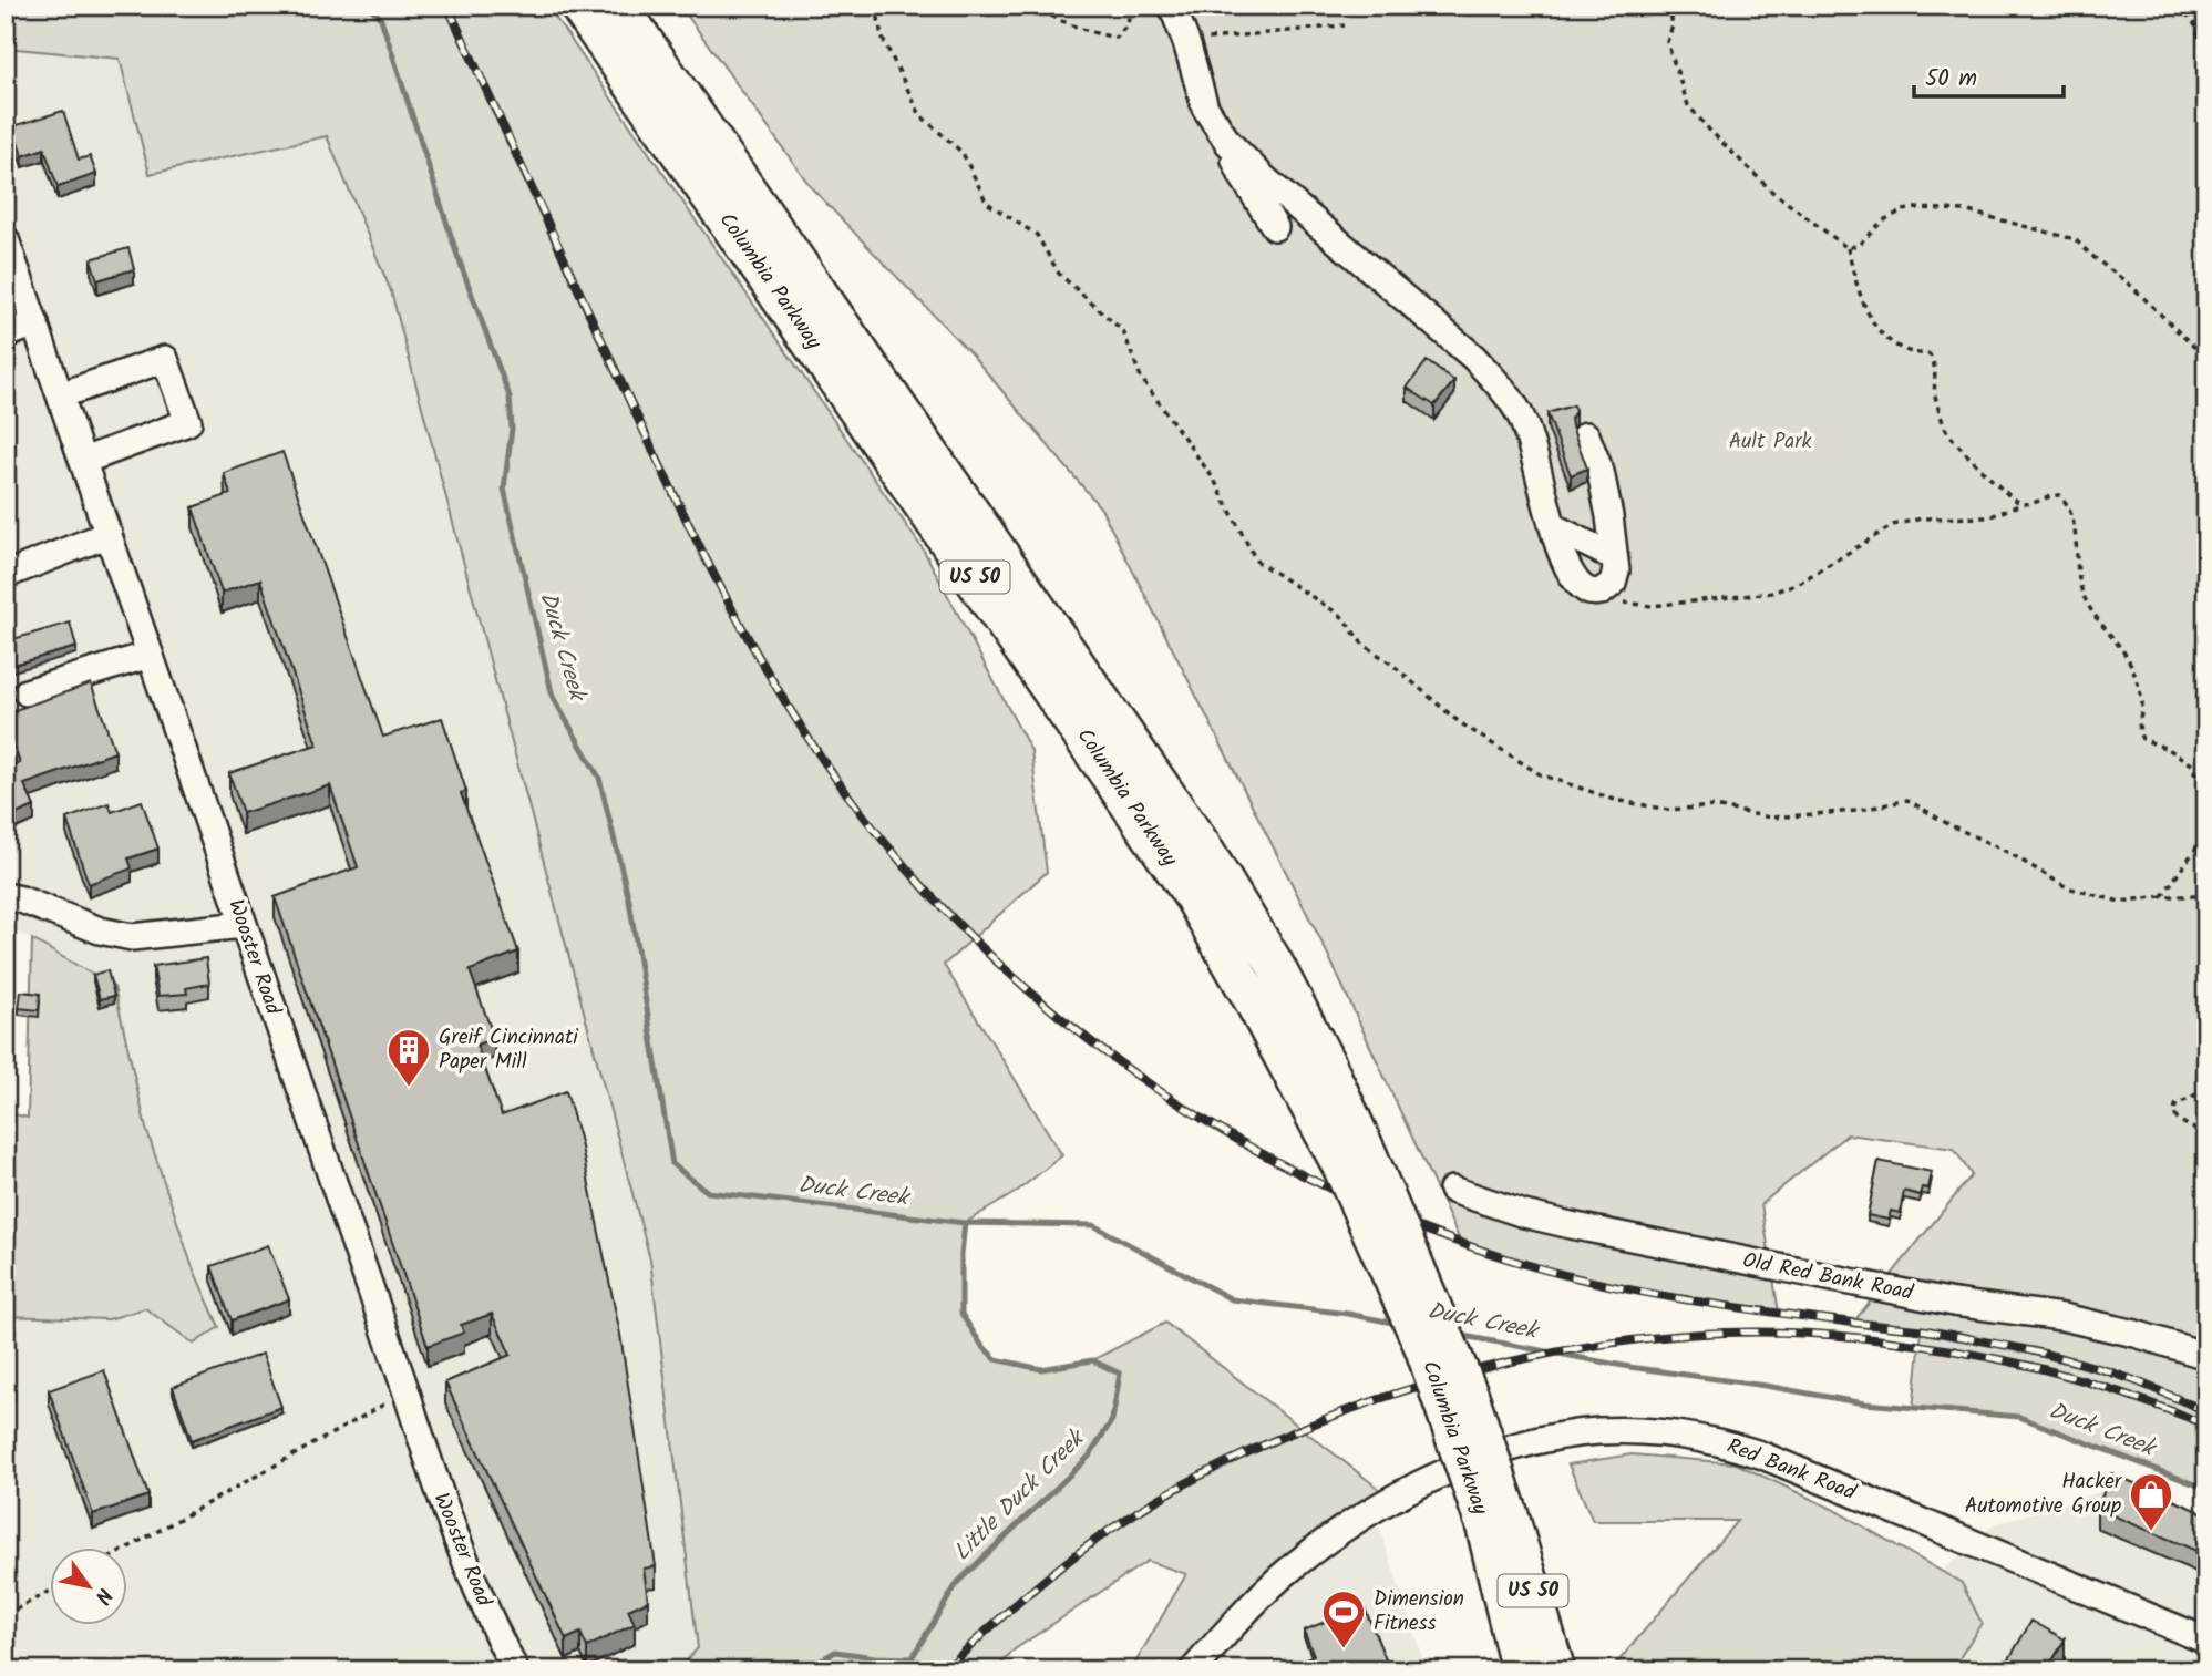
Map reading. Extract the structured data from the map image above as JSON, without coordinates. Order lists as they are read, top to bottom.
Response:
{
  "streets": {
    "highway": ["Columbia Parkway", "US 50"],
    "street": ["Wooster Road", "Old Red Bank Road", "Red Bank Road"]
  },
  "water": ["Duck Creek", "Little Duck Creek"],
  "parks": ["Ault Park"],
  "places": {
    "building": ["Greif Cincinnati Paper Mill"],
    "shop": ["Hacker Automotive Group"],
    "sports": ["Dimension Fitness"]
  },
  "scale_bar": "50 m",
  "north": "bottom right"
}
